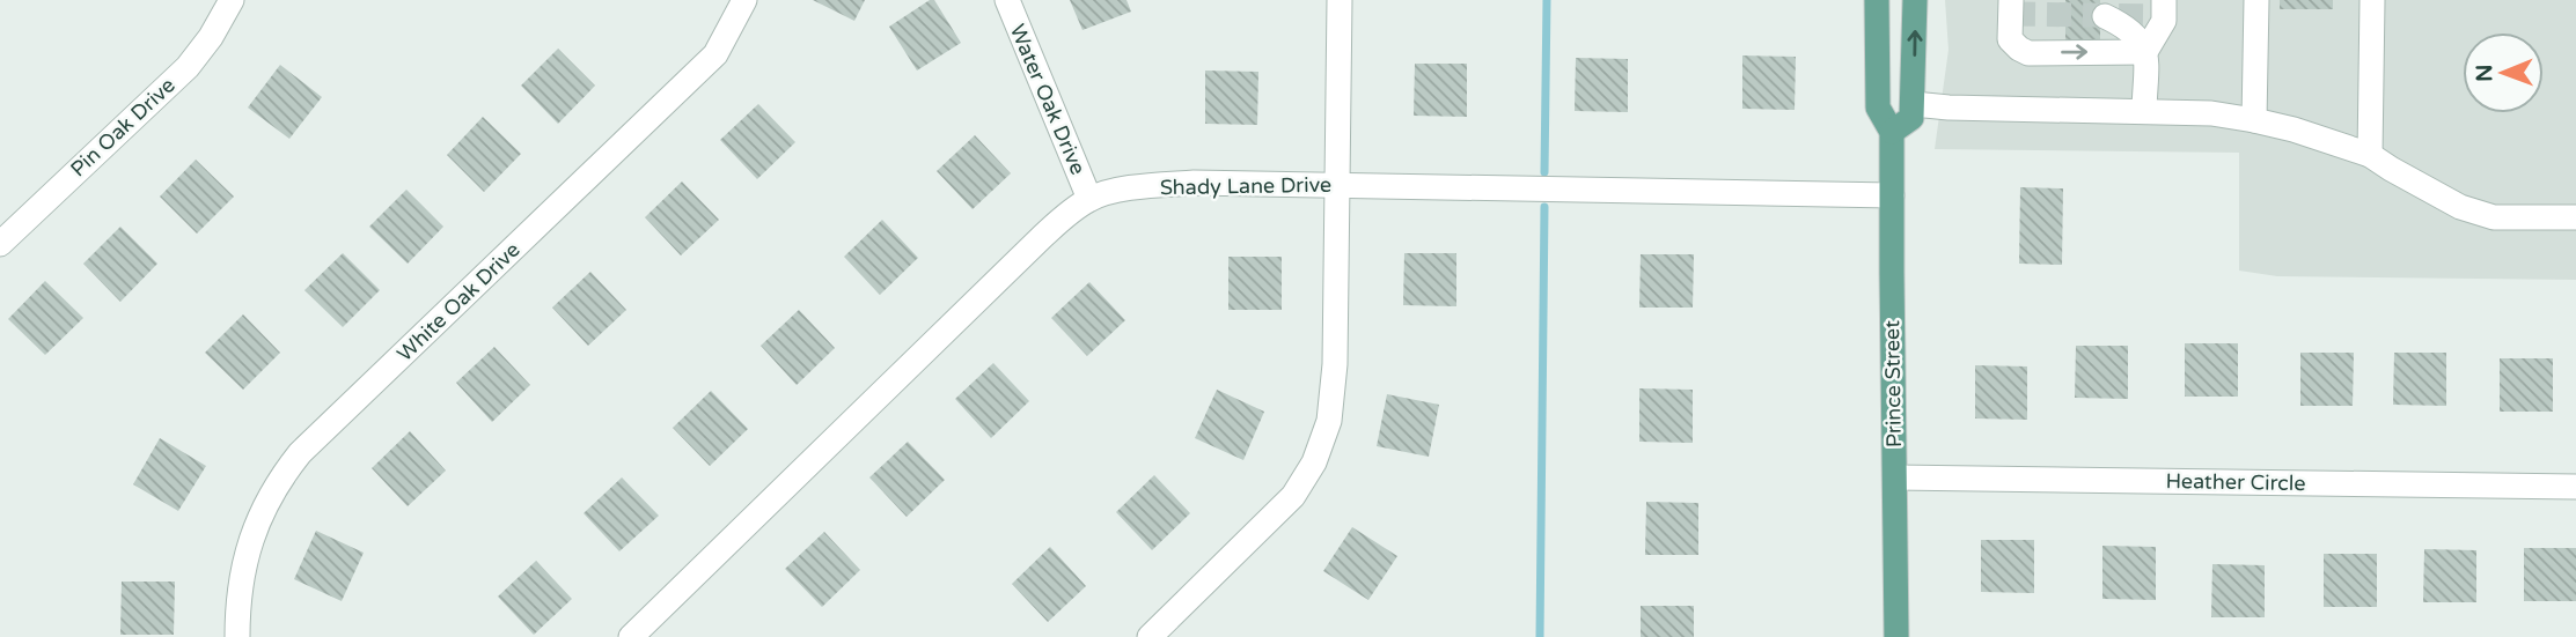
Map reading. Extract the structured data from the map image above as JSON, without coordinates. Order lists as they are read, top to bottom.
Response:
{
  "streets": {
    "main road": ["Prince Street"],
    "street": [
      "Water Oak Drive",
      "Pin Oak Drive",
      "Shady Lane Drive",
      "White Oak Drive",
      "Heather Circle"
    ]
  },
  "crossings": [
    ["Water Oak Drive", "Shady Lane Drive"],
    ["Shady Lane Drive", "Prince Street"],
    ["Prince Street", "Heather Circle"]
  ],
  "north": "left"
}
